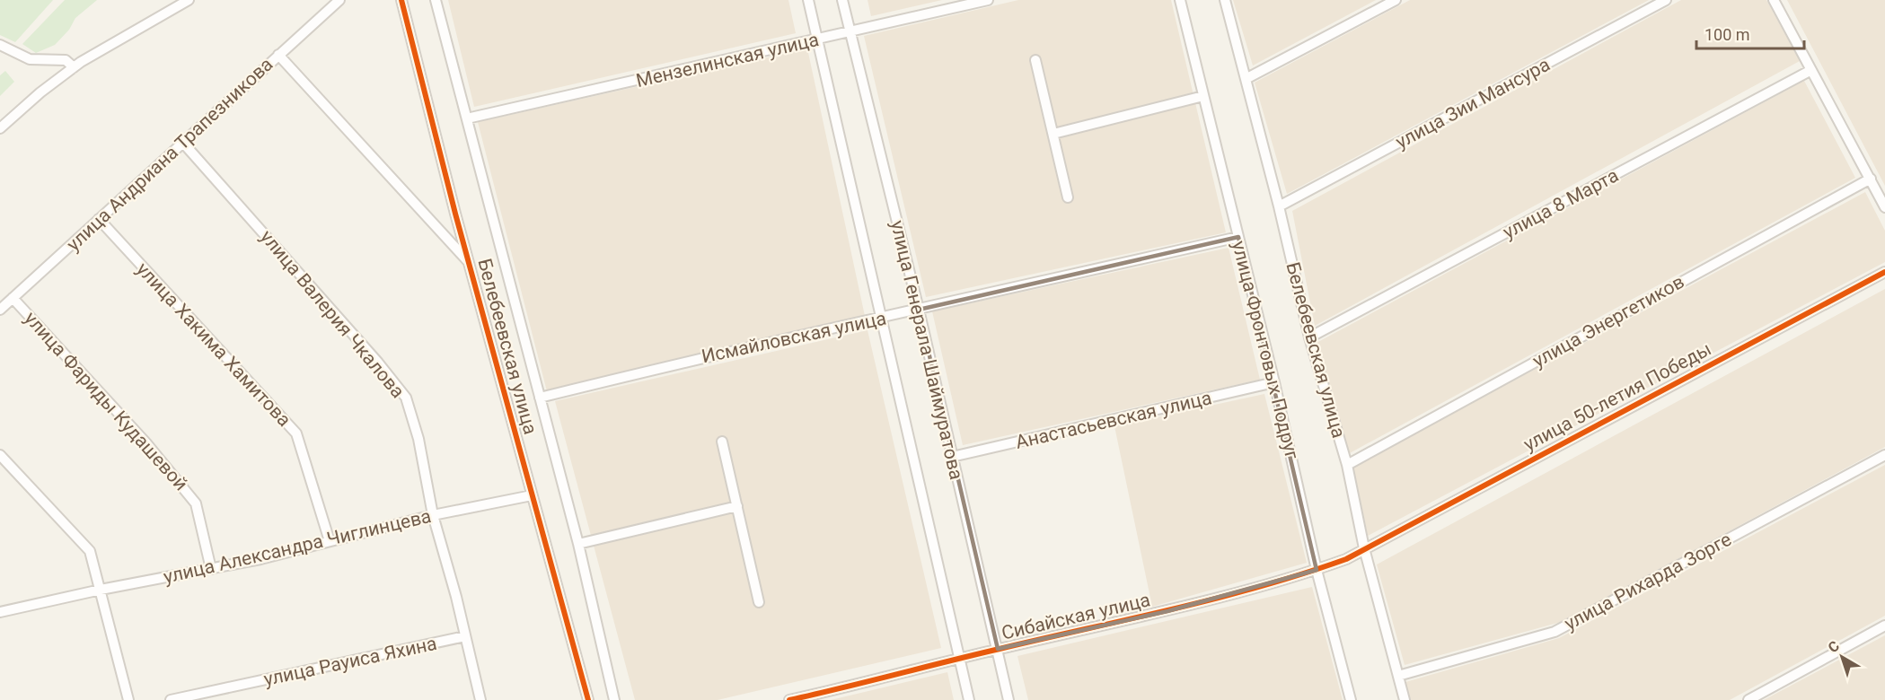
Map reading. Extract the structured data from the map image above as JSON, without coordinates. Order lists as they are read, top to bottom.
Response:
{
  "streets": {
    "street": [
      "Мензелинская улица",
      "улица Зии Мансура",
      "улица Андриана Трапезникова",
      "улица 8 Марта",
      "улица Валерия Чкалова",
      "улица Энергетиков",
      "Исмайловская улица",
      "улица Хакима Хамитова",
      "Белебеевская улица",
      "улица Генерала Шаймуратова",
      "улица Фронтовых Подруг",
      "улица 50-летия Победы",
      "улица Фариды Кудашевой",
      "Анастасьевская улица",
      "улица Александра Чиглинцева",
      "улица Рихарда Зорге",
      "Сибайская улица",
      "улица Рауиса Яхина"
    ]
  },
  "crossings": [
    ["Мензелинская улица", "Белебеевская улица"],
    ["Мензелинская улица", "улица Генерала Шаймуратова"],
    ["улица Зии Мансура", "Белебеевская улица"],
    ["улица Андриана Трапезникова", "улица Валерия Чкалова"],
    ["улица Андриана Трапезникова", "улица Хакима Хамитова"],
    ["улица Андриана Трапезникова", "улица Фариды Кудашевой"],
    ["улица 8 Марта", "Белебеевская улица"],
    ["улица Валерия Чкалова", "улица Александра Чиглинцева"],
    ["улица Валерия Чкалова", "улица Рауиса Яхина"],
    ["улица Энергетиков", "Белебеевская улица"],
    ["Исмайловская улица", "Белебеевская улица"],
    ["Исмайловская улица", "улица Генерала Шаймуратова"],
    ["Исмайловская улица", "улица Фронтовых Подруг"],
    ["улица Хакима Хамитова", "улица Александра Чиглинцева"],
    ["Белебеевская улица", "улица 50-летия Победы"],
    ["Белебеевская улица", "улица Александра Чиглинцева"],
    ["Белебеевская улица", "улица Рихарда Зорге"],
    ["Белебеевская улица", "Сибайская улица"],
    ["улица Генерала Шаймуратова", "Анастасьевская улица"],
    ["улица Генерала Шаймуратова", "Сибайская улица"],
    ["улица Фронтовых Подруг", "Анастасьевская улица"],
    ["улица Фронтовых Подруг", "Сибайская улица"],
    ["улица 50-летия Победы", "Сибайская улица"],
    ["улица Фариды Кудашевой", "улица Александра Чиглинцева"]
  ],
  "scale_bar": "100 m",
  "north": "top left"
}
